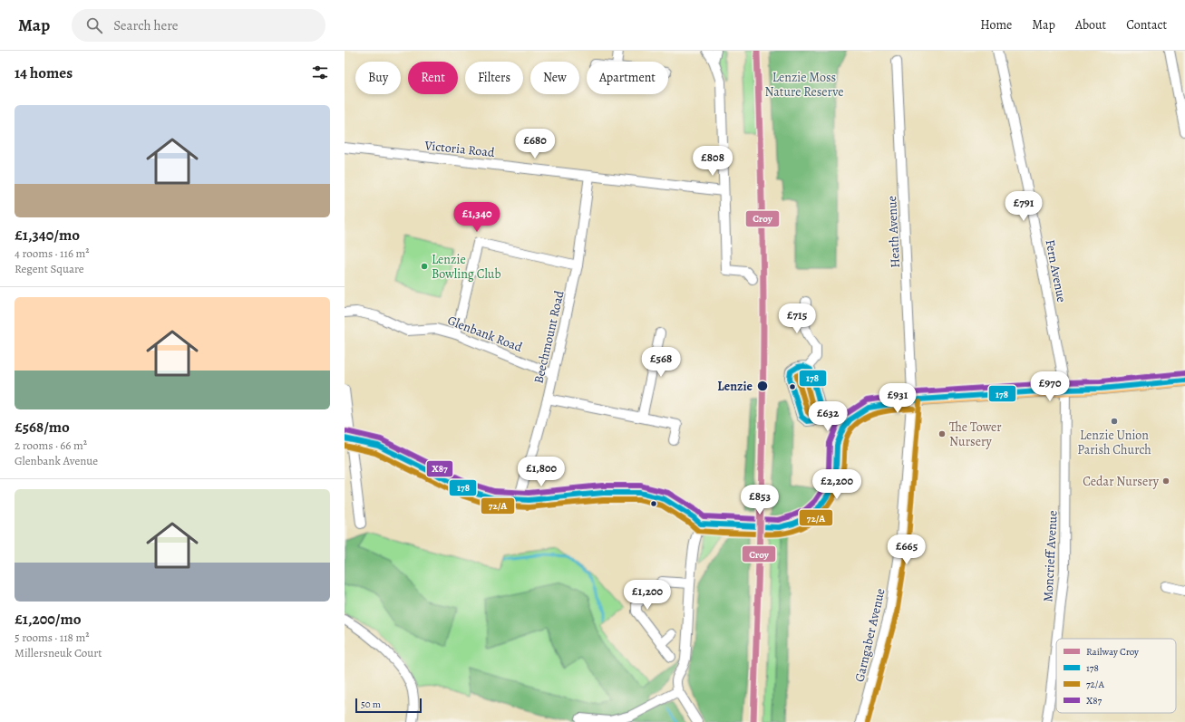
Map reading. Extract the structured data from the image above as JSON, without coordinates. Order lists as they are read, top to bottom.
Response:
{
  "streets": {
    "street": [
      "Victoria Road",
      "Heath Avenue",
      "Fern Avenue",
      "Glenbank Road",
      "Beechmount Road",
      "Moncrieff Avenue",
      "Garngaber Avenue"
    ]
  },
  "crossings": [
    ["Victoria Road", "Beechmount Road"],
    ["Heath Avenue", "Garngaber Avenue"],
    ["Fern Avenue", "Moncrieff Avenue"],
    ["Glenbank Road", "Beechmount Road"]
  ],
  "parks": ["Lenzie Moss Nature Reserve"],
  "places": [
    "Lenzie Bowling Club",
    "Lenzie",
    "Lenzie Union Parish Church",
    "The Tower Nursery",
    "Cedar Nursery"
  ],
  "lines": [
    "rail line Croy",
    "transit line 178",
    "transit line X87",
    "transit line 72/A"
  ],
  "legend": [
    "Railway Croy",
    "178",
    "72/A",
    "X87"
  ],
  "scale_bar": "50 m",
  "page": {
    "header": "Map",
    "search": "Search here",
    "nav": [
      "Home",
      "Map",
      "About",
      "Contact"
    ],
    "heading": "14 homes",
    "chip": [
      "Buy",
      "Rent",
      "Filters",
      "New",
      "Apartment"
    ],
    "list": [
      {
        "name": "£1,340/mo",
        "note": "4 rooms · 116 m² · Regent Square"
      },
      {
        "name": "£568/mo",
        "note": "2 rooms · 66 m² · Glenbank Avenue"
      },
      {
        "name": "£1,200/mo",
        "note": "5 rooms · 118 m² · Millersneuk Court"
      }
    ],
    "price": [
      "£680",
      "£808",
      "£791",
      "£1,340",
      "£715",
      "£568",
      "£970",
      "£931",
      "£632",
      "£1,800",
      "£2,200",
      "£853",
      "£665",
      "£1,200"
    ],
    "scale": "50 m"
  }
}
